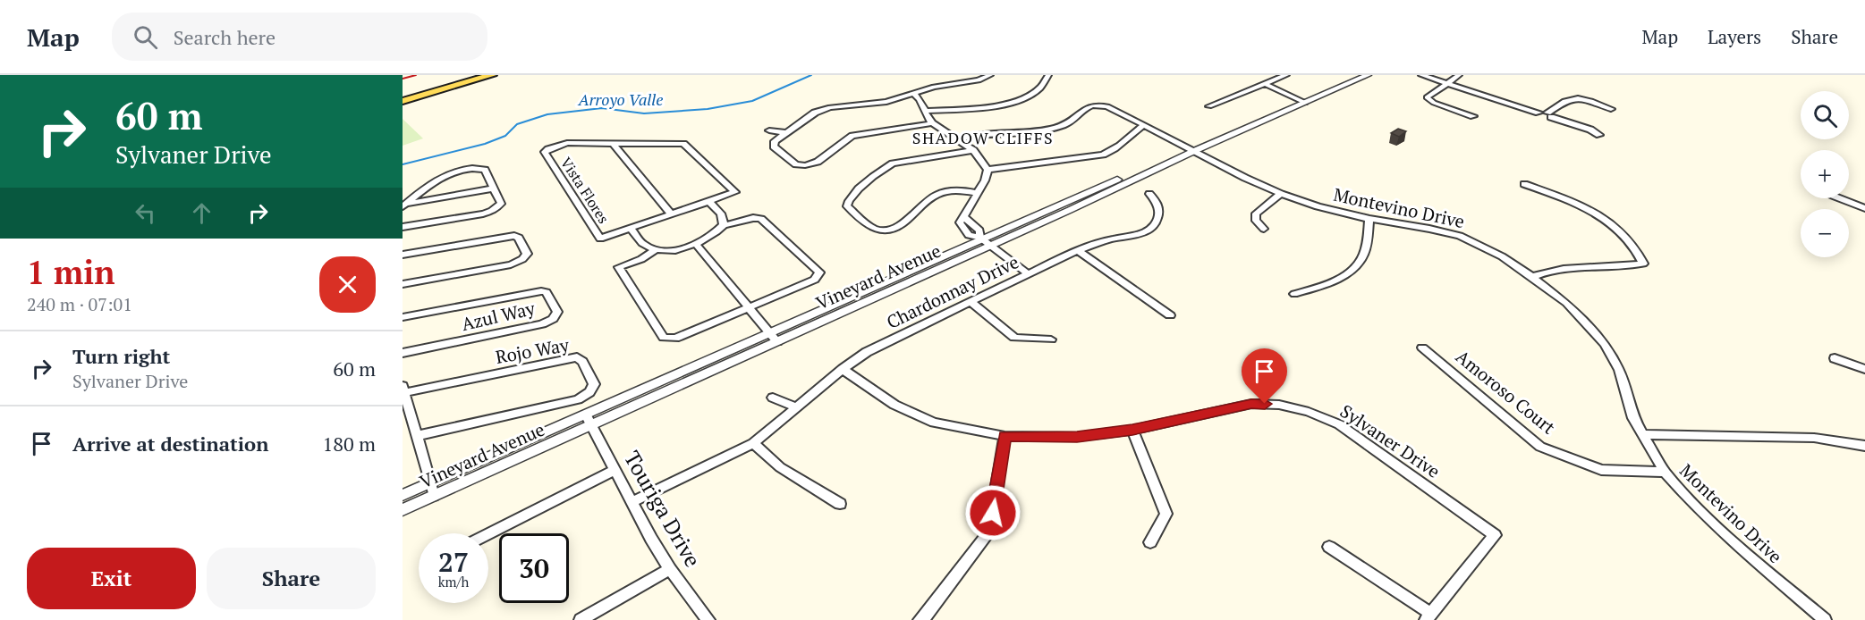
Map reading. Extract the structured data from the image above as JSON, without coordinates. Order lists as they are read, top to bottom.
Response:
{
  "streets": {
    "street": [
      "Vista Flores",
      "Montevino Drive",
      "Vineyard Avenue",
      "Chardonnay Drive",
      "Azul Way",
      "Rojo Way",
      "Amoroso Court",
      "Sylvaner Drive",
      "Touriga Drive"
    ]
  },
  "crossings": [
    ["Montevino Drive", "Vineyard Avenue"],
    ["Montevino Drive", "Amoroso Court"],
    ["Vineyard Avenue", "Touriga Drive"],
    ["Chardonnay Drive", "Sylvaner Drive"],
    ["Chardonnay Drive", "Touriga Drive"]
  ],
  "districts": ["SHADOW CLIFFS"],
  "water": ["Arroyo Valle"],
  "page": {
    "header": "Map",
    "search": "Search here",
    "nav": ["Map", "Layers", "Share"],
    "turn": ["60 m", "Sylvaner Drive"],
    "map_buttons": ["+", "−"],
    "heading": ["1 min", "240 m · 07:01"],
    "list": [
      {
        "name": "Turn right",
        "note": "Sylvaner Drive",
        "value": "60 m"
      },
      {
        "name": "Arrive at destination",
        "value": "180 m"
      }
    ],
    "speed": "27 km/h",
    "limit": "30",
    "buttons": ["Exit", "Share"]
  }
}
